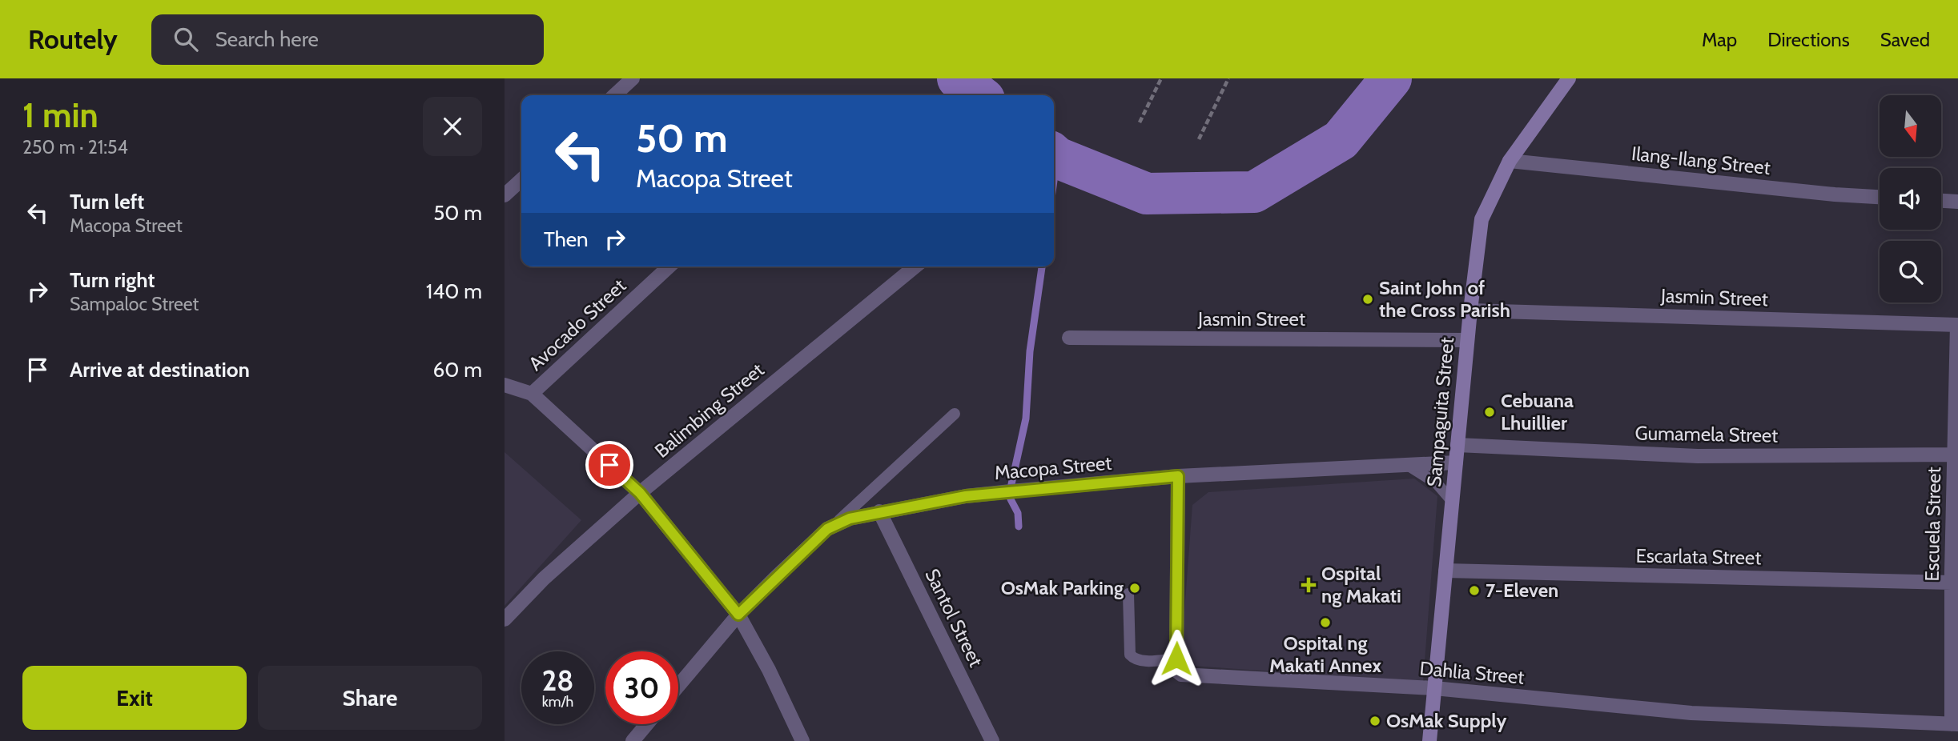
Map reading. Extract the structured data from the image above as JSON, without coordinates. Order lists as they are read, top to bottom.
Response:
{
  "streets": {
    "street": [
      "Ilang-Ilang Street",
      "Jasmin Street",
      "Avocado Street",
      "Balimbing Street",
      "Sampaguita Street",
      "Gumamela Street",
      "Macopa Street",
      "Escuela Street",
      "Escarlata Street",
      "Santol Street",
      "Dahlia Street"
    ]
  },
  "crossings": [
    ["Ilang-Ilang Street", "Sampaguita Street"],
    ["Jasmin Street", "Sampaguita Street"],
    ["Jasmin Street", "Escuela Street"],
    ["Sampaguita Street", "Gumamela Street"],
    ["Sampaguita Street", "Macopa Street"],
    ["Sampaguita Street", "Escarlata Street"],
    ["Sampaguita Street", "Dahlia Street"],
    ["Gumamela Street", "Escuela Street"],
    ["Macopa Street", "Santol Street"],
    ["Escuela Street", "Escarlata Street"],
    ["Escuela Street", "Dahlia Street"]
  ],
  "places": {
    "other": [
      "Saint John of the Cross Parish",
      "Cebuana Lhuillier",
      "OsMak Parking",
      "7-Eleven",
      "Ospital ng Makati Annex",
      "OsMak Supply"
    ],
    "health": ["Ospital ng Makati"]
  },
  "north": "bottom",
  "page": {
    "header": "Routely",
    "search": "Search here",
    "nav": ["Map", "Directions", "Saved"],
    "heading": ["1 min", "250 m · 21:54"],
    "turn": ["50 m", "Macopa Street"],
    "list": [
      {
        "name": "Turn left",
        "note": "Macopa Street",
        "value": "50 m"
      },
      {
        "name": "Turn right",
        "note": "Sampaloc Street",
        "value": "140 m"
      },
      {
        "name": "Arrive at destination",
        "value": "60 m"
      }
    ],
    "then": "Then",
    "speed": "28 km/h",
    "limit": "30",
    "buttons": ["Exit", "Share"]
  }
}
